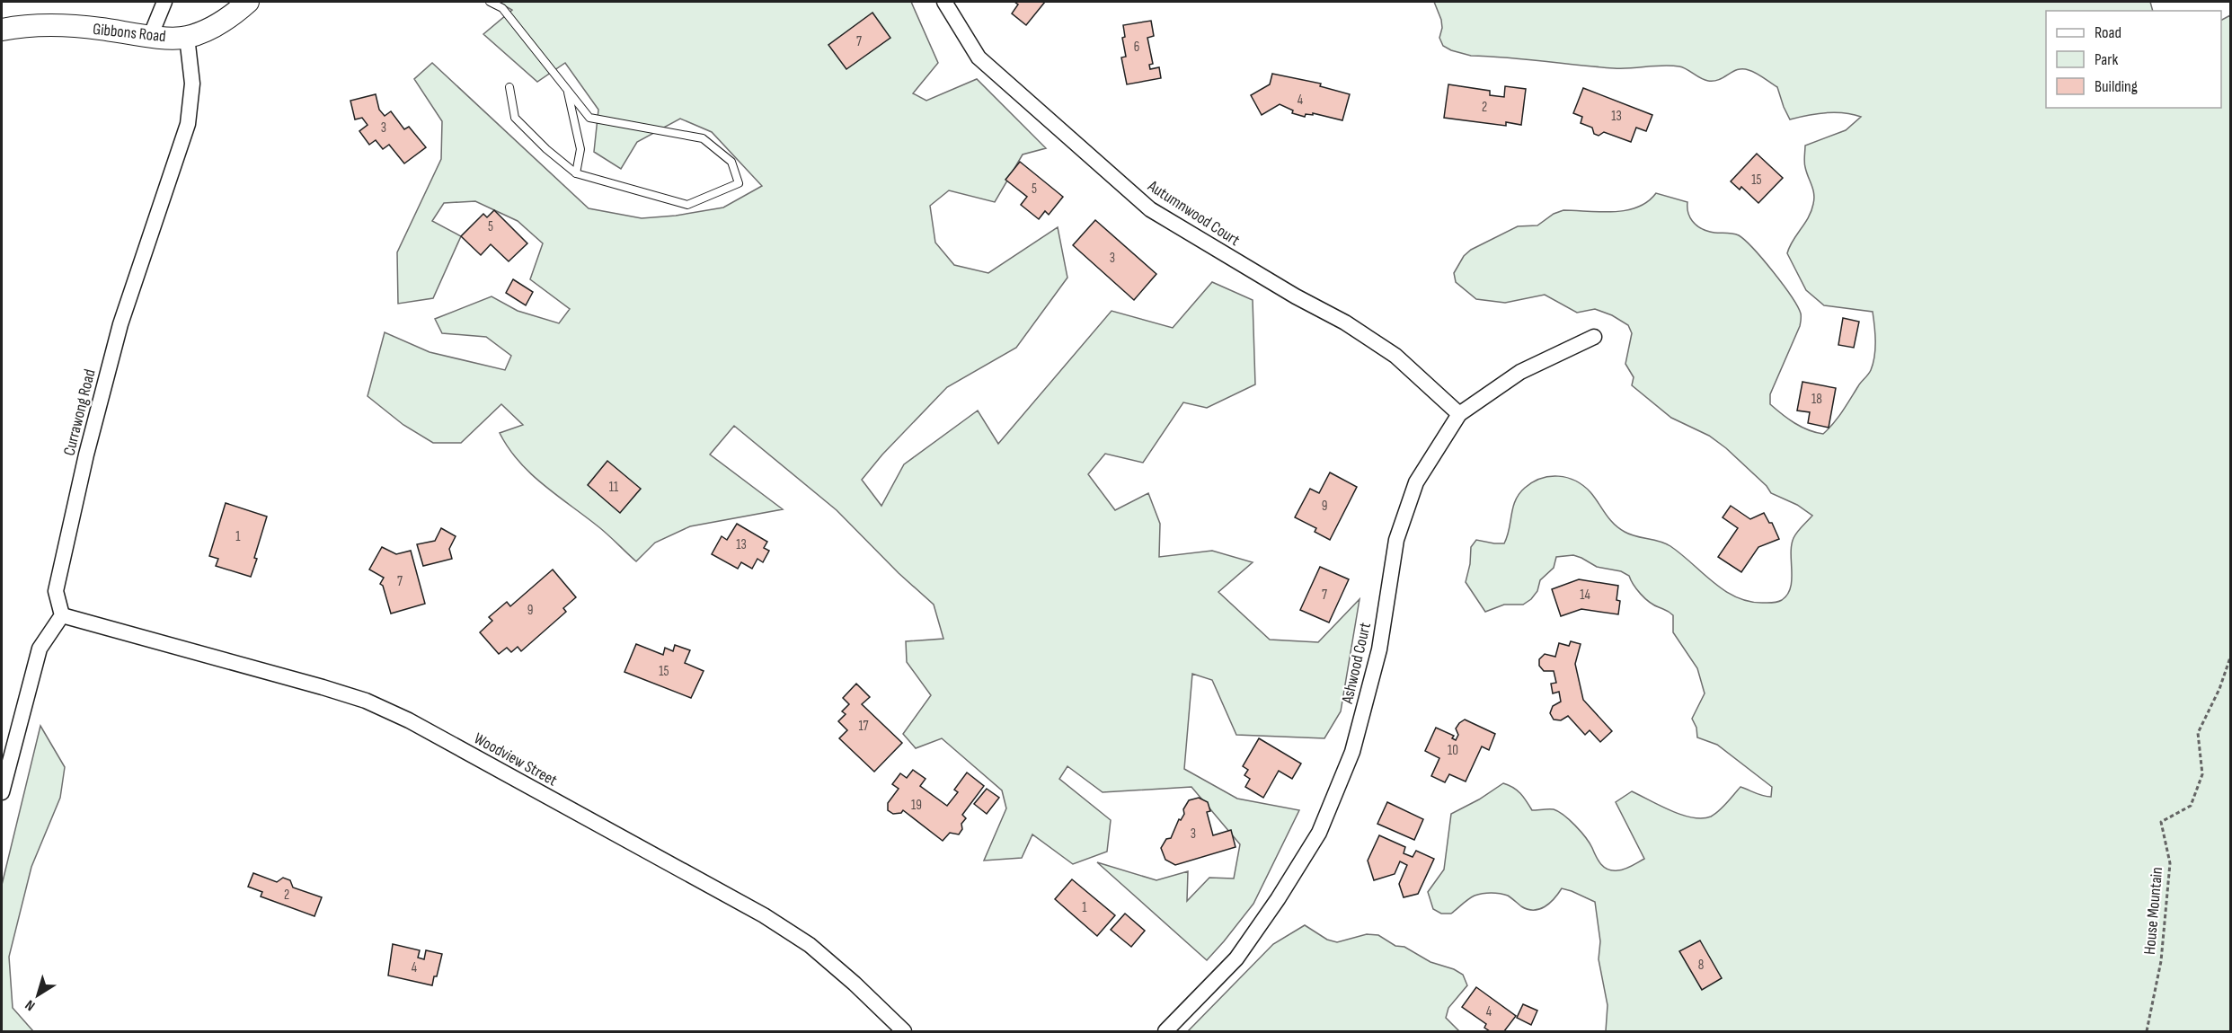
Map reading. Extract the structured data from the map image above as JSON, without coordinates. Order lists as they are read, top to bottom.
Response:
{
  "streets": {
    "street": [
      "Gibbons Road",
      "Autumnwood Court",
      "Currawong Road",
      "Ashwood Court",
      "Woodview Street"
    ],
    "path": ["House Mountain"]
  },
  "crossings": [
    ["Gibbons Road", "Currawong Road"],
    ["Autumnwood Court", "Ashwood Court"],
    ["Currawong Road", "Woodview Street"]
  ],
  "house_numbers": [
    "7",
    "6",
    "4",
    "2",
    "13",
    "3",
    "15",
    "5",
    "5",
    "3",
    "18",
    "11",
    "9",
    "1",
    "13",
    "7",
    "7",
    "14",
    "9",
    "15",
    "17",
    "10",
    "19",
    "3",
    "2",
    "1",
    "8",
    "4",
    "4"
  ],
  "legend": ["Road", "Park", "Building"],
  "north": "bottom left"
}
